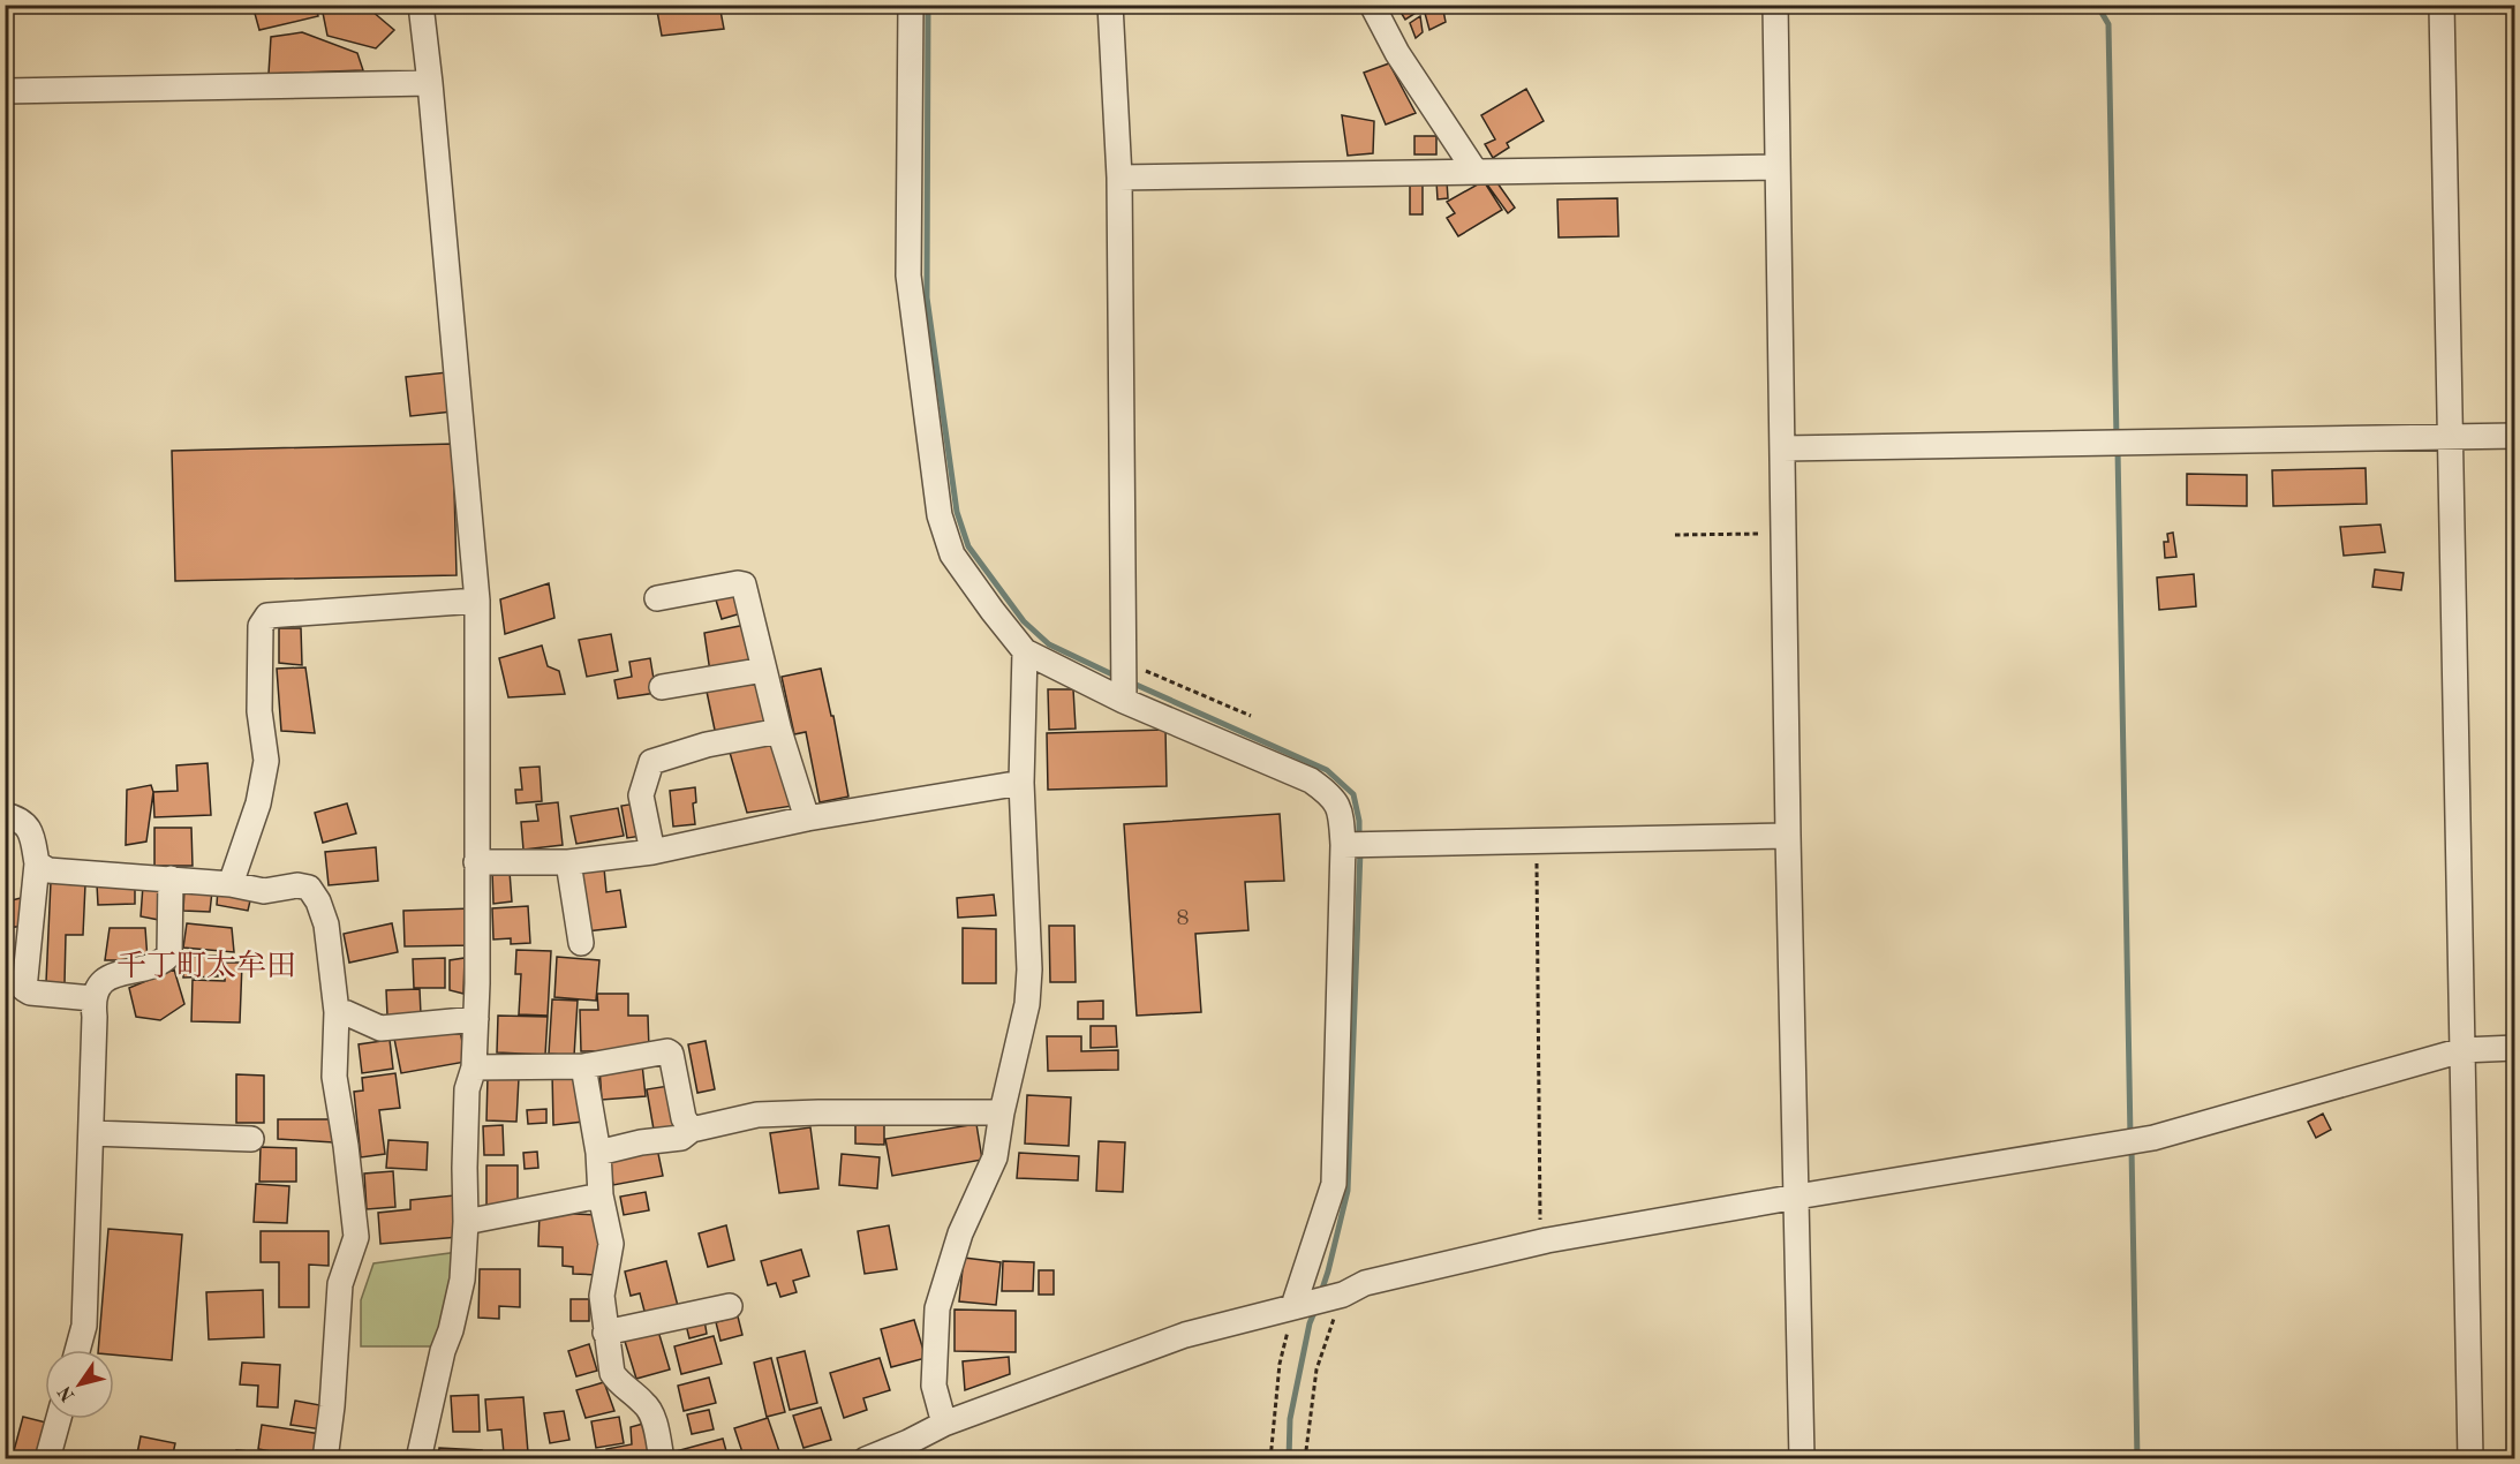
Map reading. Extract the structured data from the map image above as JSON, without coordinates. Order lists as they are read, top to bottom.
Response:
{
  "districts": ["千丁町太牟田"],
  "house_numbers": ["8"],
  "north": "bottom left"
}
